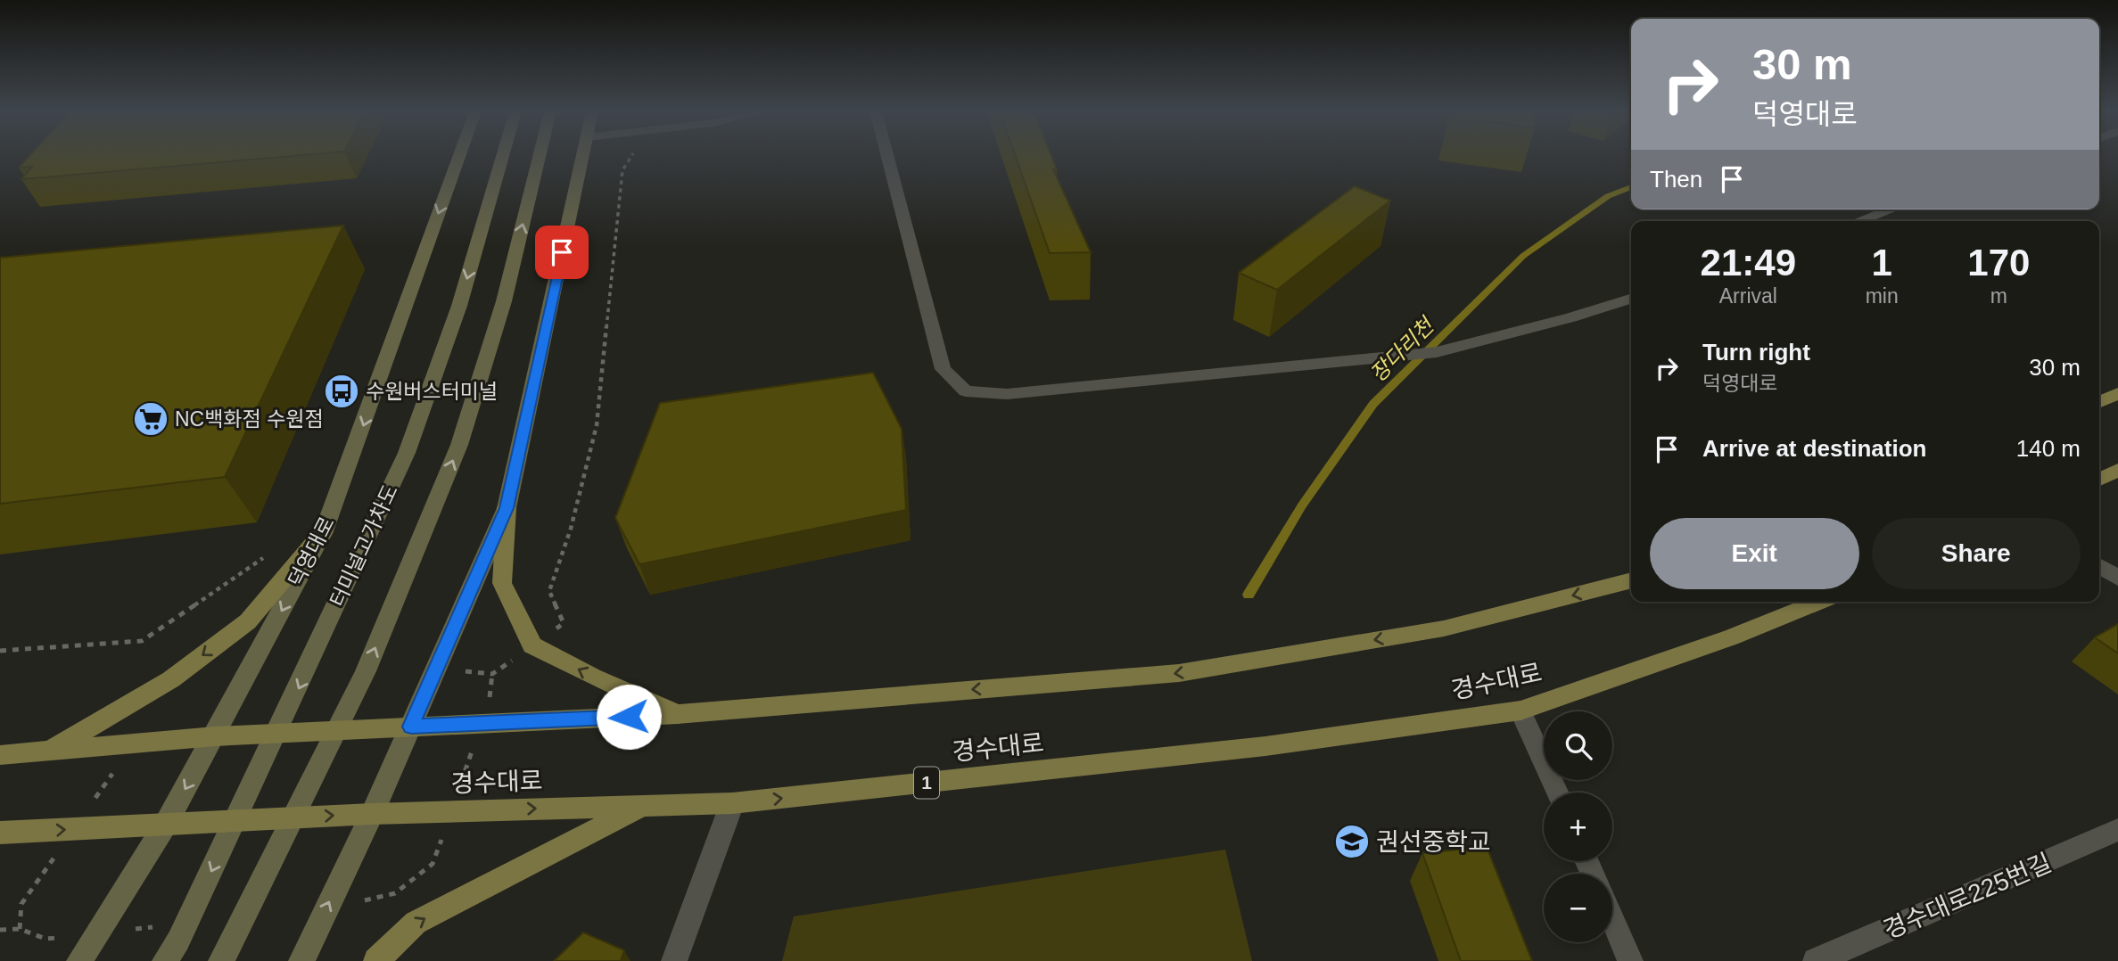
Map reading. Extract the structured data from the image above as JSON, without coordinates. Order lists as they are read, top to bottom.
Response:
{
  "streets": {
    "main road": [
      "터미널고가차도",
      "덕영대로",
      "경수대로",
      "1"
    ],
    "street": ["경수대로225번길"]
  },
  "crossings": [
    ["덕영대로", "경수대로"]
  ],
  "water": ["장다리천"],
  "places": {
    "bus stop": ["수원버스터미널"],
    "supermarket": ["NC백화점 수원점"],
    "school or university": ["권선중학교"]
  },
  "page": {
    "turn": ["30 m", "덕영대로"],
    "then": "Then",
    "eta": [
      "21:49",
      "Arrival",
      "1",
      "min",
      "170",
      "m"
    ],
    "list": [
      {
        "name": "Turn right",
        "note": "덕영대로",
        "value": "30 m"
      },
      {
        "name": "Arrive at destination",
        "value": "140 m"
      }
    ],
    "buttons": ["Exit", "Share"],
    "map_buttons": ["+", "−"]
  }
}
